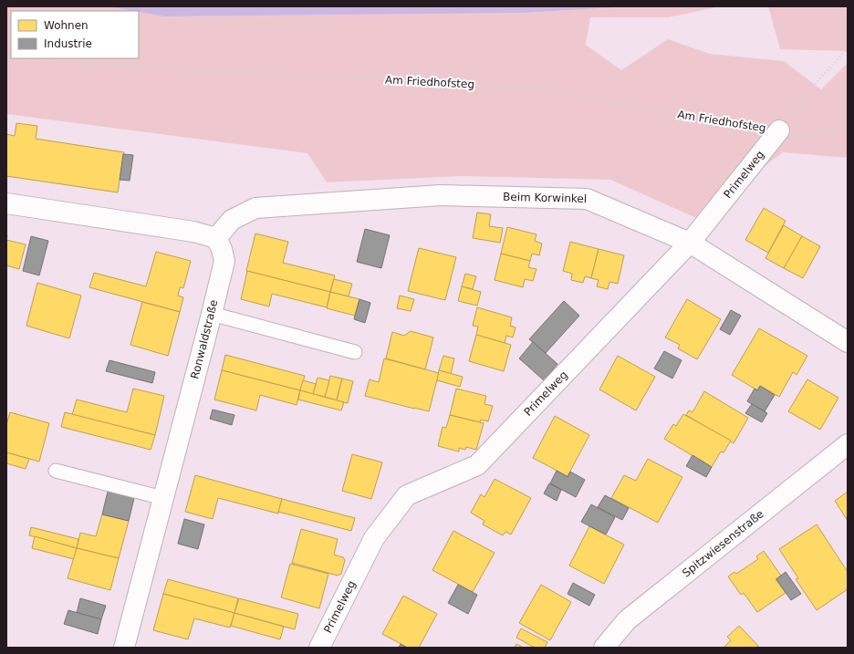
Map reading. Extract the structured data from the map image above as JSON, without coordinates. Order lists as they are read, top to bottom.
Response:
{
  "streets": {
    "street": [
      "Primelweg",
      "Beim Korwinkel",
      "Ronwaldstraße",
      "Spitzwiesenstraße"
    ],
    "path": ["Am Friedhofsteg"]
  },
  "crossings": [
    ["Am Friedhofsteg", "Primelweg"],
    ["Primelweg", "Beim Korwinkel"],
    ["Beim Korwinkel", "Ronwaldstraße"]
  ],
  "legend": ["Wohnen", "Industrie"]
}
